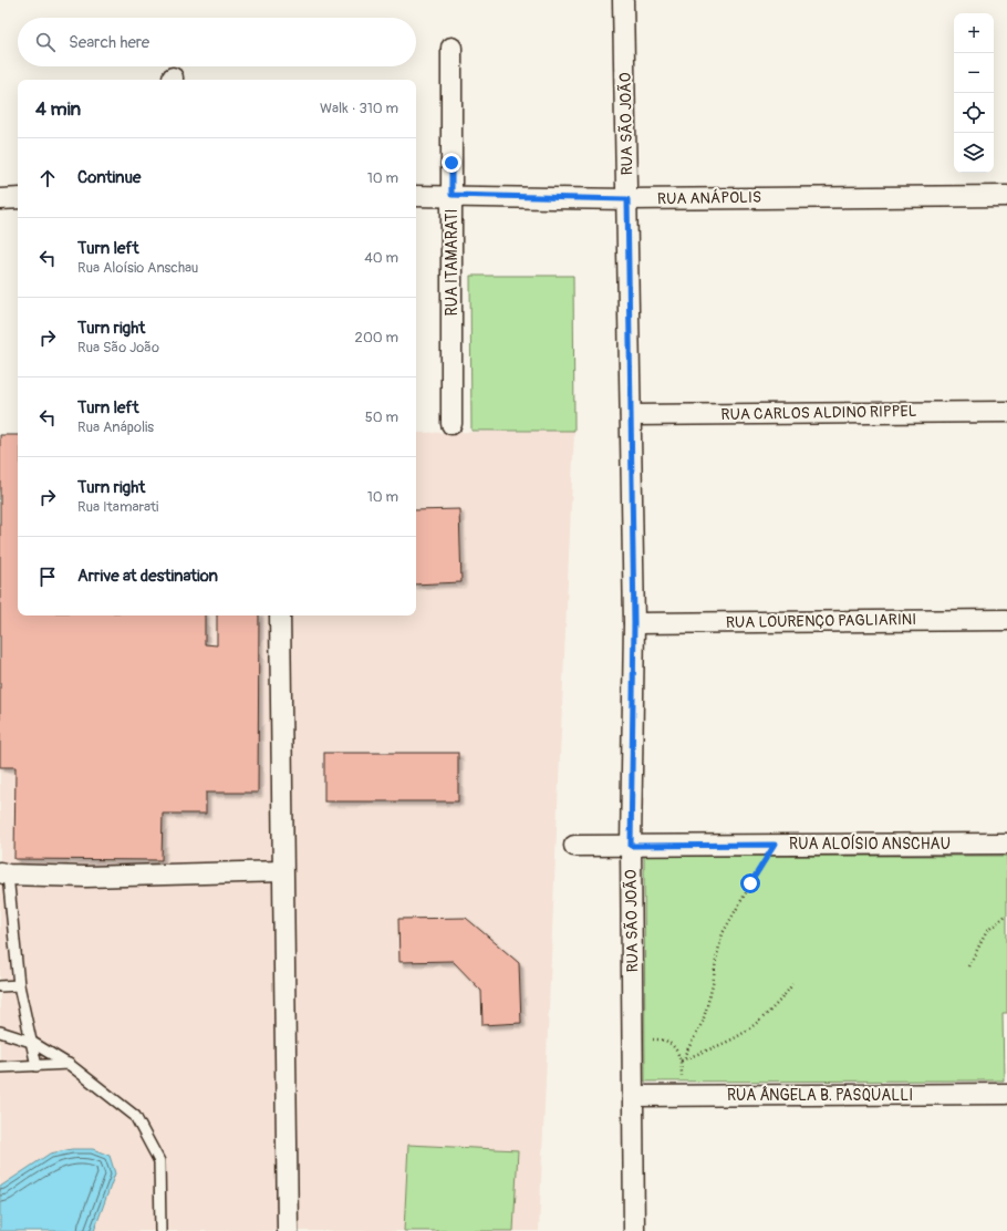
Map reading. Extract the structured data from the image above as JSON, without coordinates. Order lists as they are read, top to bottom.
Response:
{
  "streets": {
    "street": [
      "RUA SÃO JOÃO",
      "RUA ANÁPOLIS",
      "RUA ITAMARATI",
      "RUA CARLOS ALDINO RIPPEL",
      "RUA LOURENÇO PAGLIARINI",
      "RUA ALOÍSIO ANSCHAU",
      "RUA ÂNGELA B. PASQUALLI"
    ]
  },
  "crossings": [
    ["RUA SÃO JOÃO", "RUA ANÁPOLIS"],
    ["RUA SÃO JOÃO", "RUA CARLOS ALDINO RIPPEL"],
    ["RUA SÃO JOÃO", "RUA LOURENÇO PAGLIARINI"],
    ["RUA SÃO JOÃO", "RUA ALOÍSIO ANSCHAU"],
    ["RUA SÃO JOÃO", "RUA ÂNGELA B. PASQUALLI"],
    ["RUA ANÁPOLIS", "RUA ITAMARATI"]
  ],
  "page": {
    "map_buttons": ["+", "−"],
    "search": "Search here",
    "heading": ["4 min", "Walk · 310 m"],
    "list": [
      ["Continue", "10 m"],
      ["Turn left", "Rua Aloísio Anschau", "40 m"],
      ["Turn right", "Rua São João", "200 m"],
      ["Turn left", "Rua Anápolis", "50 m"],
      ["Turn right", "Rua Itamarati", "10 m"],
      "Arrive at destination"
    ]
  }
}
